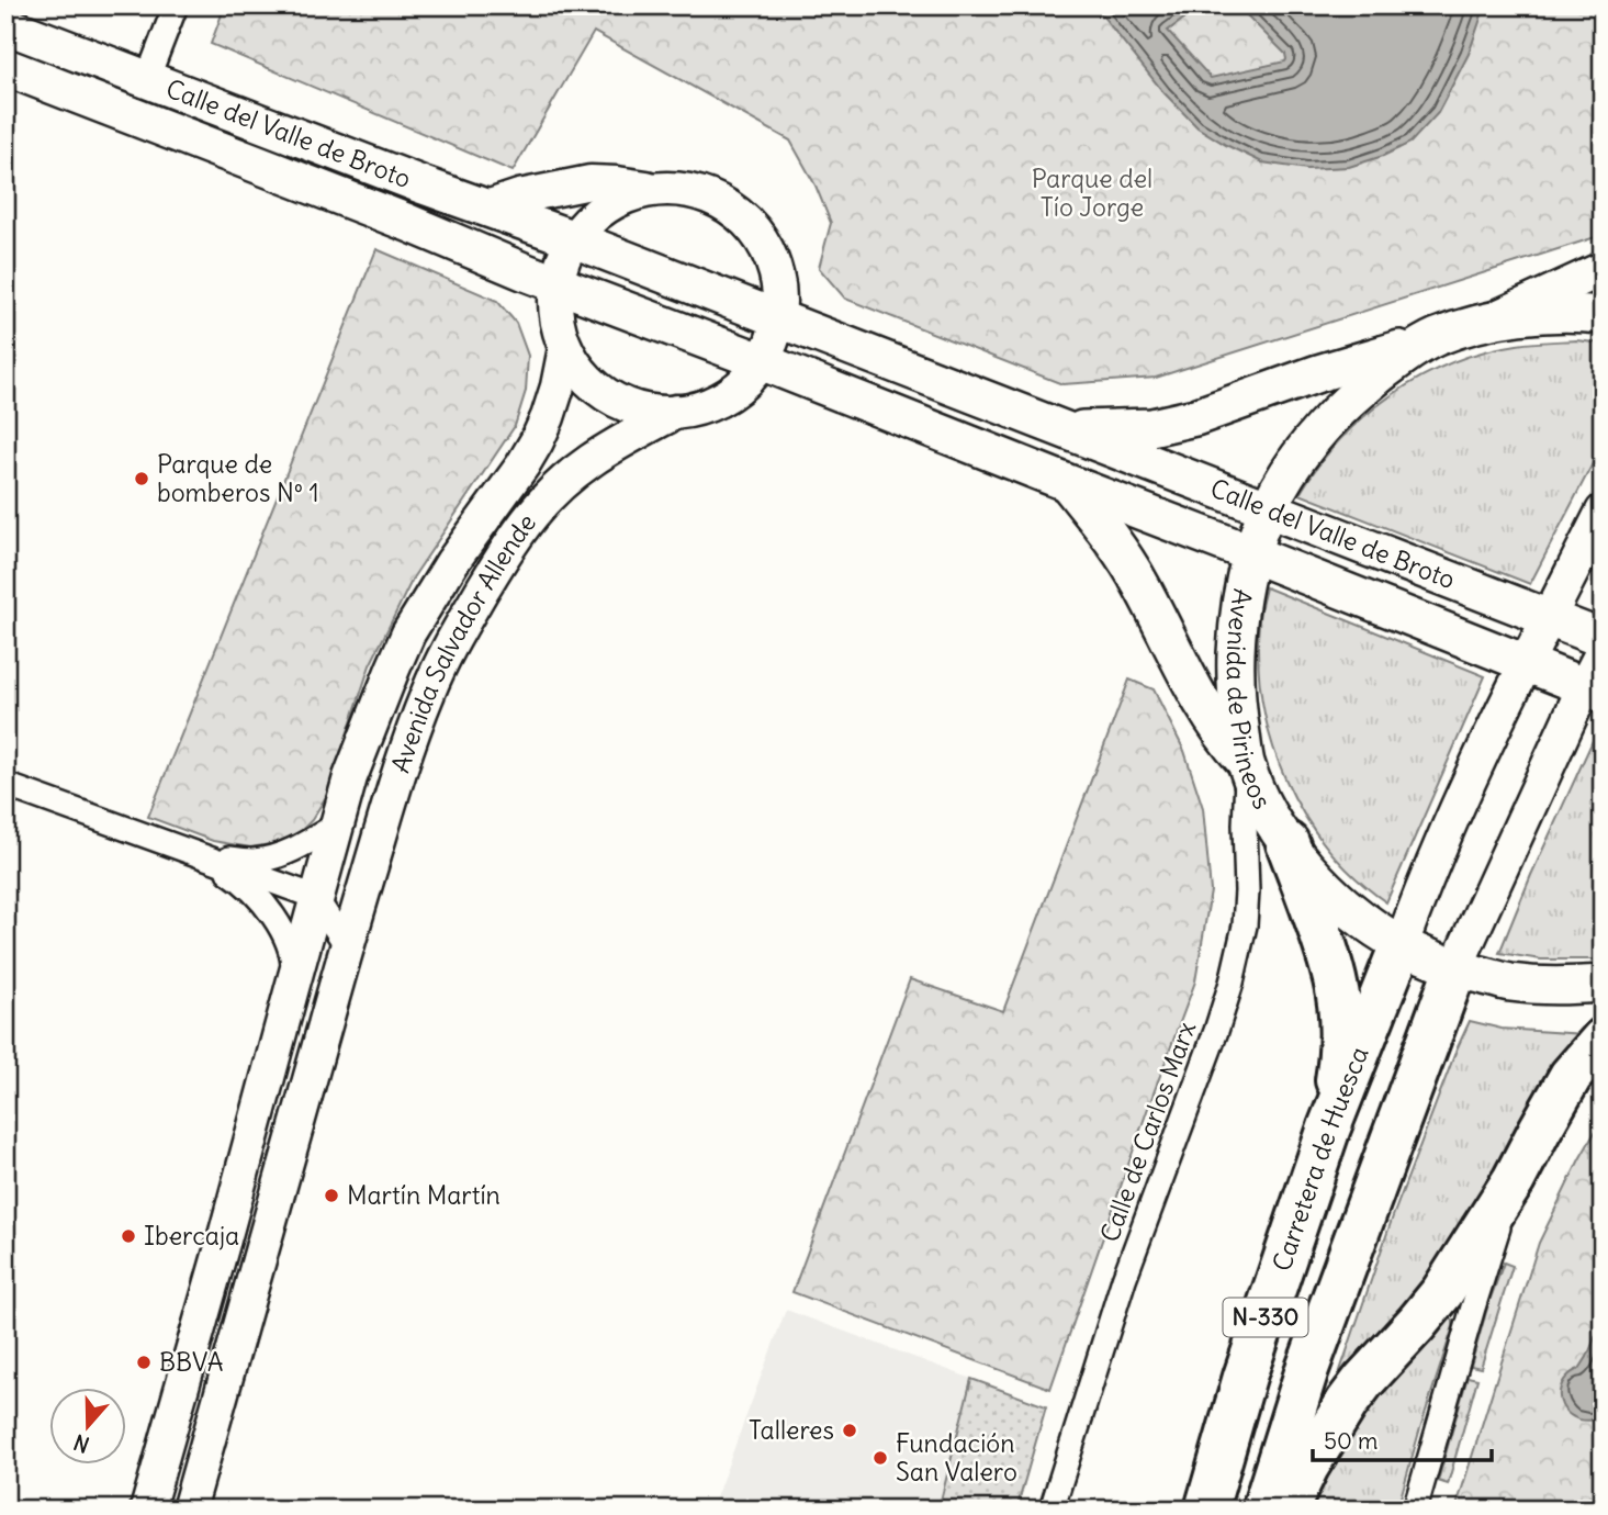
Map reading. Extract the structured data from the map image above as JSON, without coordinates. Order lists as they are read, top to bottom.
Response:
{
  "streets": {
    "highway": ["Carretera de Huesca", "N-330"],
    "main road": ["Calle del Valle de Broto", "Avenida Salvador Allende", "Avenida de Pirineos"],
    "street": ["Calle de Carlos Marx"]
  },
  "crossings": [
    ["Calle del Valle de Broto", "Avenida de Pirineos"],
    ["Avenida de Pirineos", "Calle de Carlos Marx"],
    ["Avenida de Pirineos", "Carretera de Huesca"],
    ["Avenida de Pirineos", "N-330"]
  ],
  "parks": ["Parque del Tío Jorge"],
  "places": [
    "Parque de bomberos Nº 1",
    "Martín Martín",
    "Ibercaja",
    "BBVA",
    "Talleres",
    "Fundación San Valero"
  ],
  "scale_bar": "50 m",
  "north": "bottom"
}
